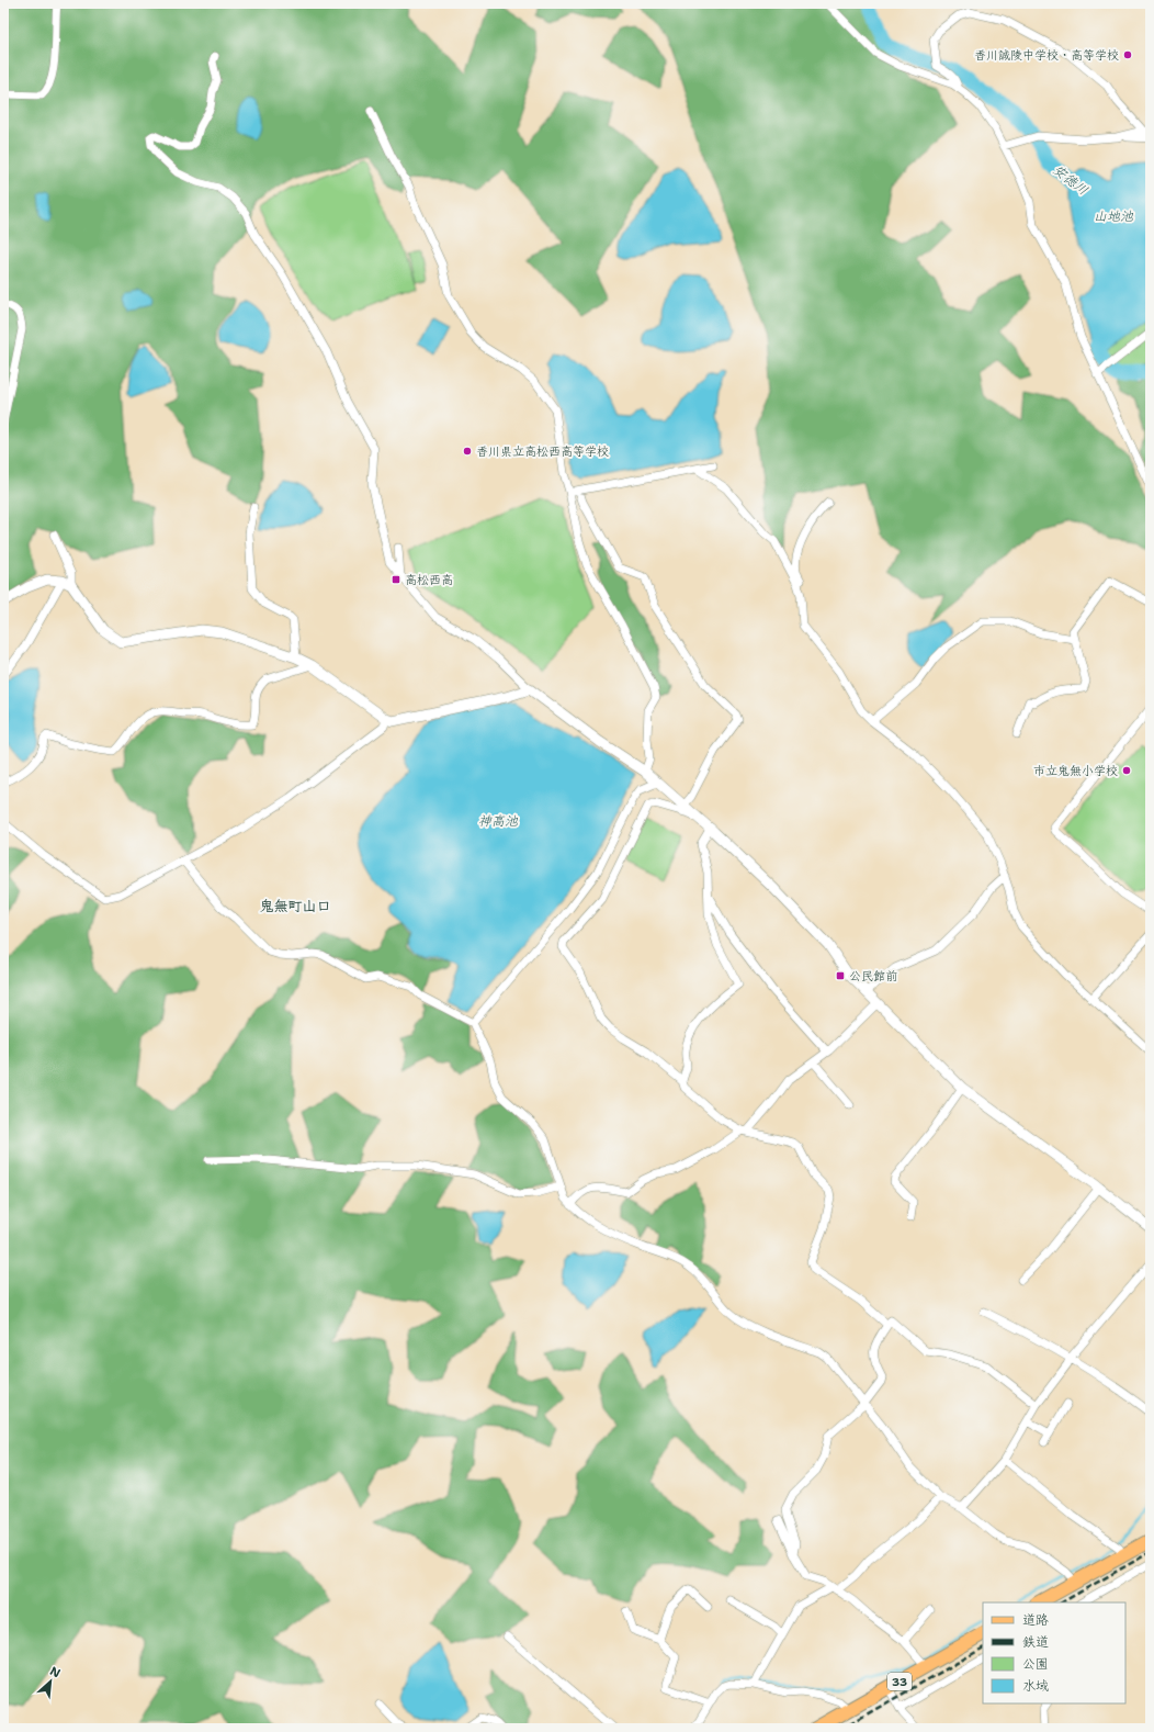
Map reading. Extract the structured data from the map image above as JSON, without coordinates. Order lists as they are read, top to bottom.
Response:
{
  "streets": {
    "main road": ["33"]
  },
  "districts": ["鬼無町山口"],
  "water": ["安徳川", "山地池", "神高池"],
  "places": {
    "other": ["香川誠陵中学校・高等学校", "香川県立高松西高等学校", "市立鬼無小学校"],
    "transit": ["高松西高", "公民館前"]
  },
  "legend": [
    "道路",
    "鉄道",
    "公園",
    "水域"
  ],
  "north": "top right"
}
